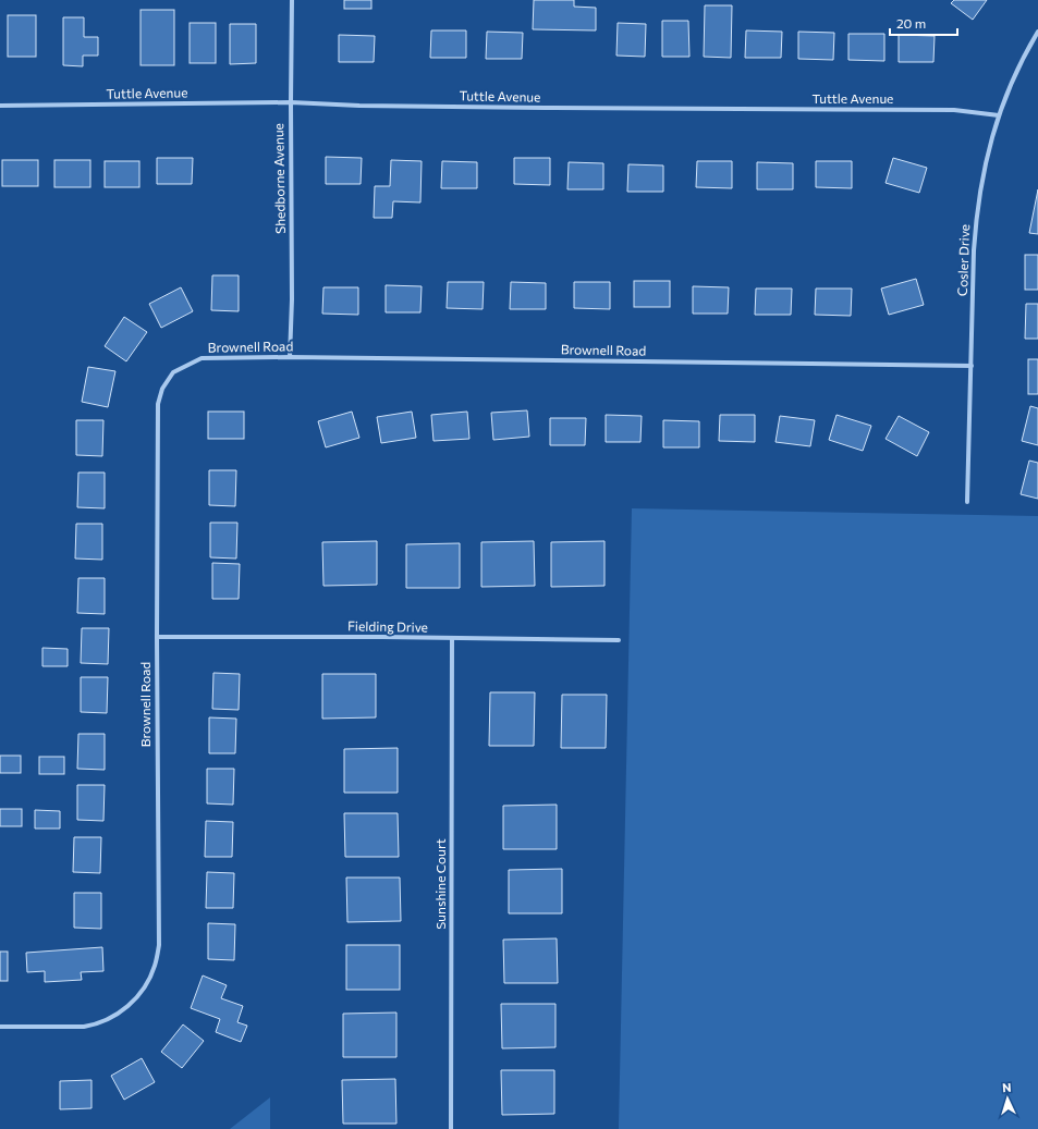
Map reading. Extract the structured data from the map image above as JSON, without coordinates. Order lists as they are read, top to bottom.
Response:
{
  "streets": {
    "street": [
      "Tuttle Avenue",
      "Shedborne Avenue",
      "Cosler Drive",
      "Brownell Road",
      "Fielding Drive",
      "Sunshine Court"
    ]
  },
  "crossings": [
    ["Tuttle Avenue", "Shedborne Avenue"],
    ["Tuttle Avenue", "Cosler Drive"],
    ["Shedborne Avenue", "Brownell Road"],
    ["Cosler Drive", "Brownell Road"],
    ["Brownell Road", "Fielding Drive"],
    ["Fielding Drive", "Sunshine Court"]
  ],
  "scale_bar": "20 m",
  "north": "top"
}
